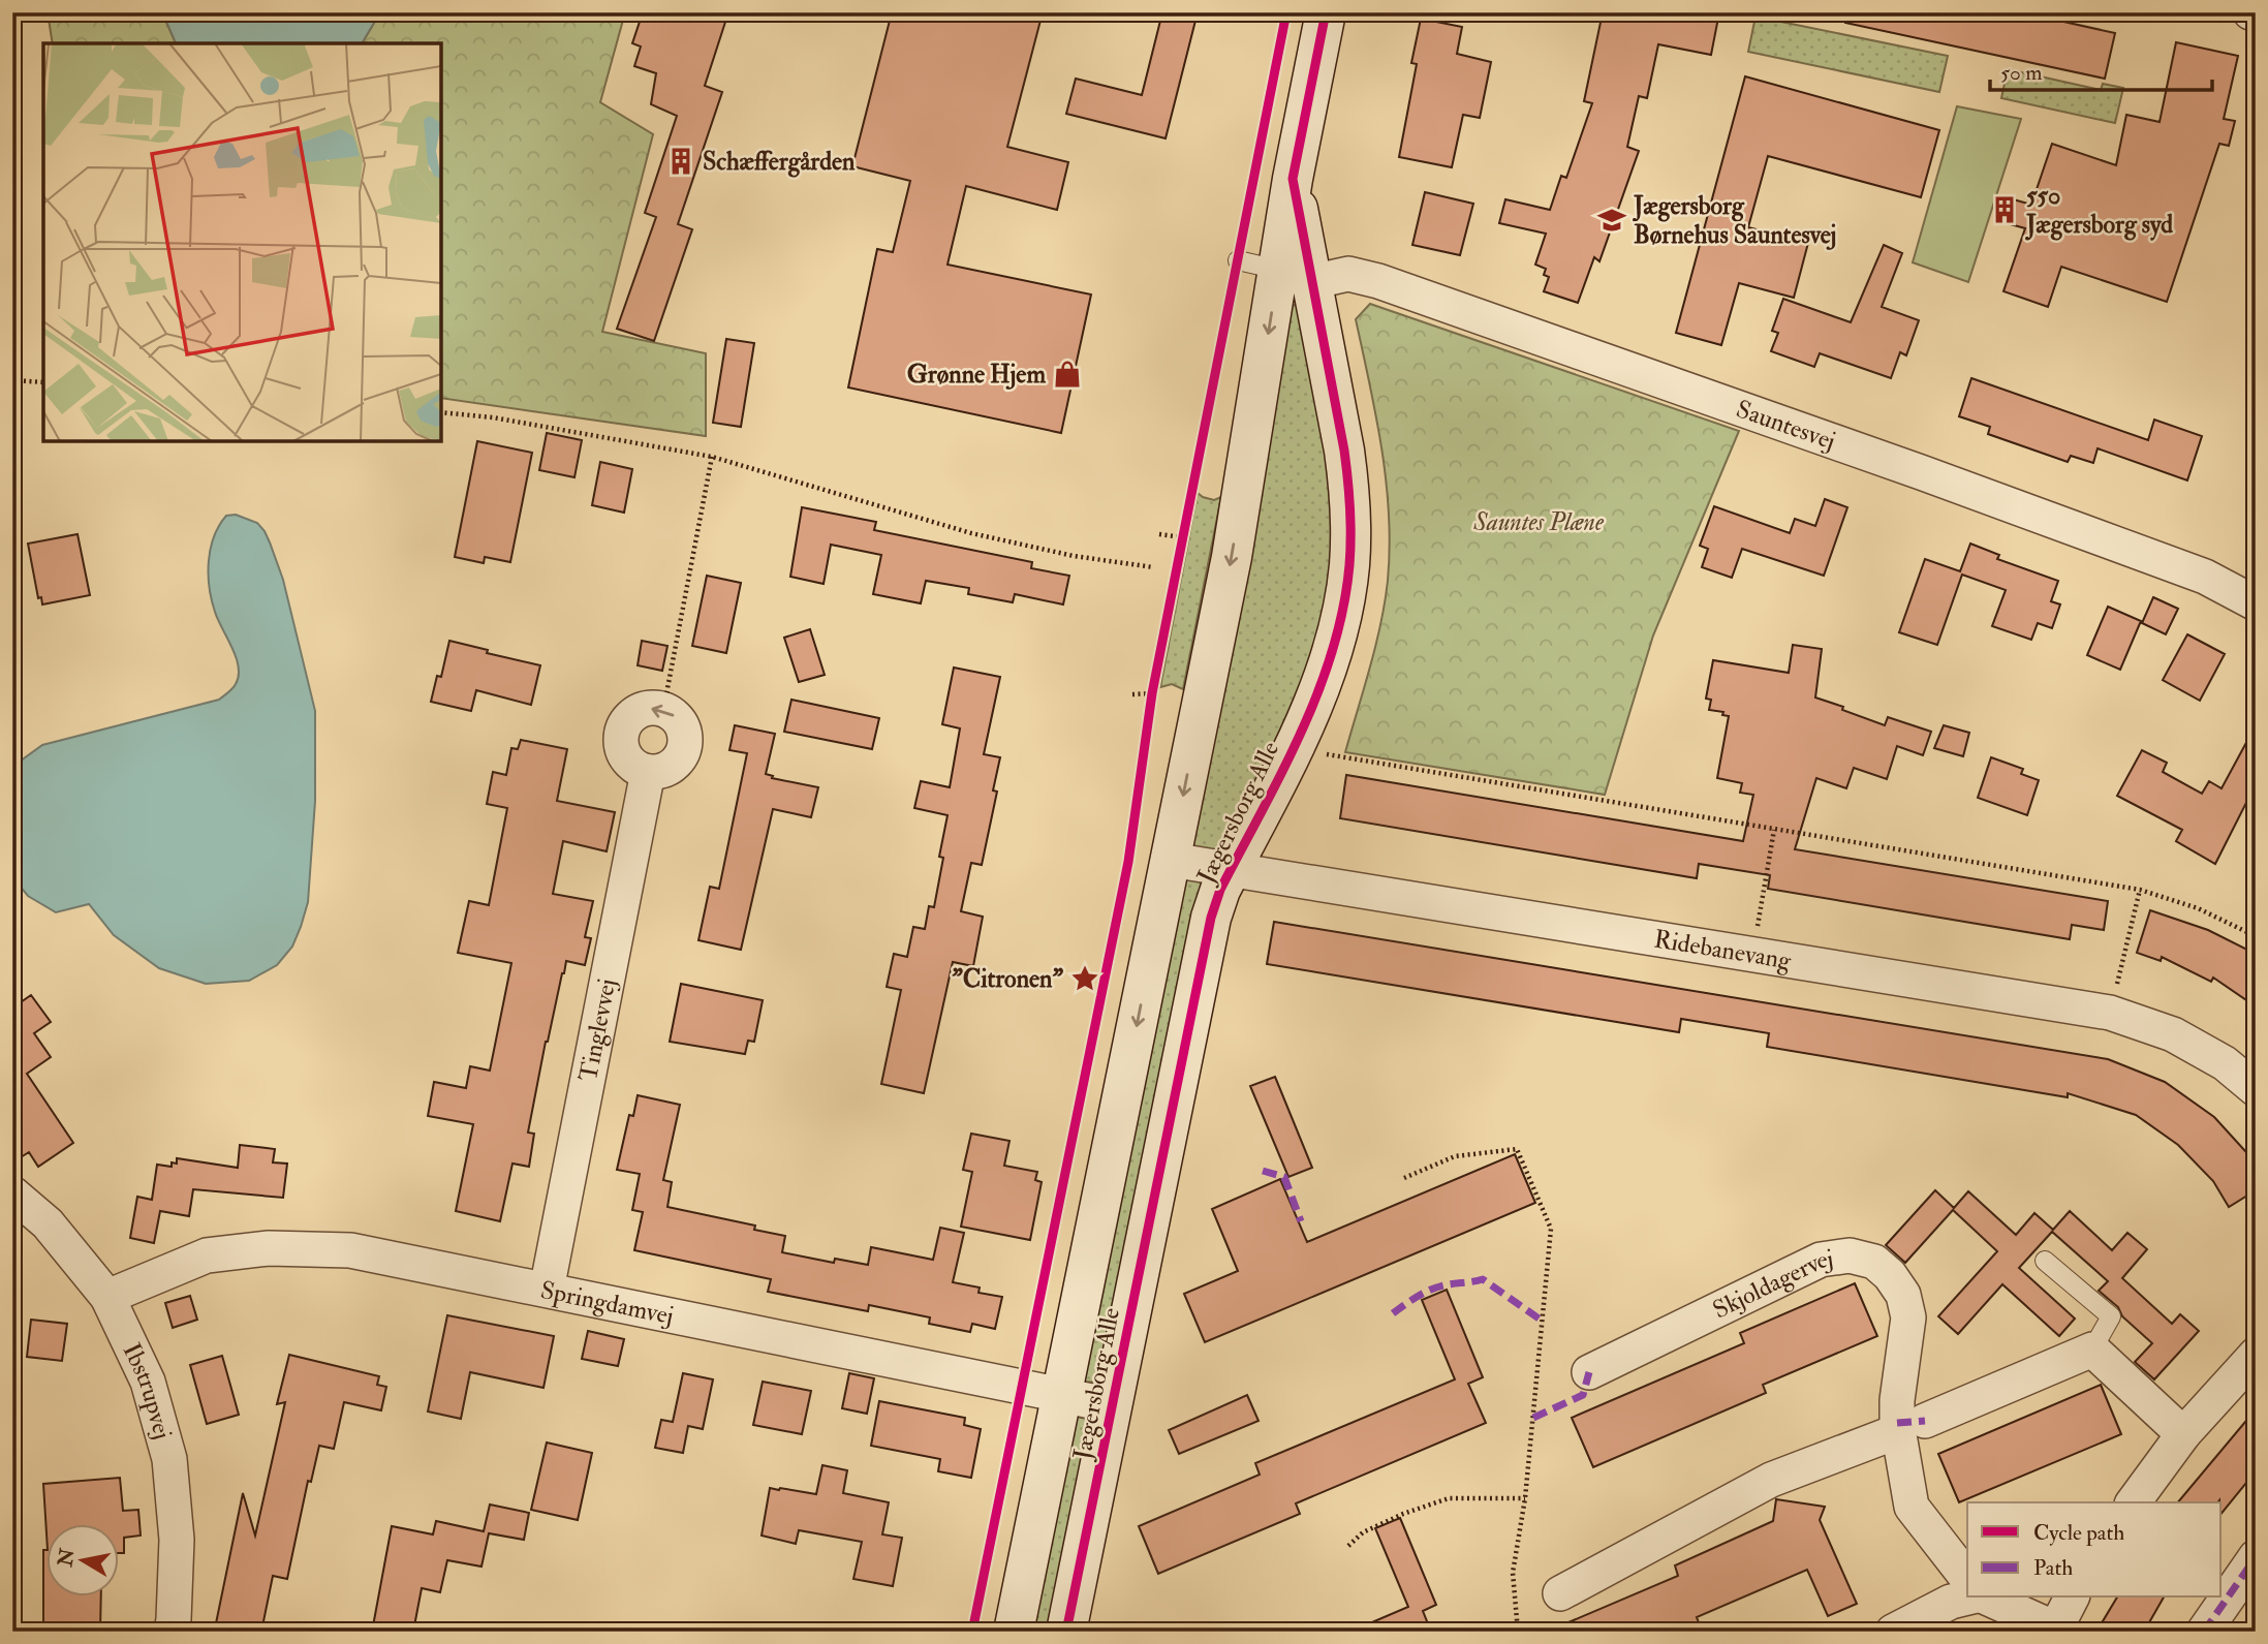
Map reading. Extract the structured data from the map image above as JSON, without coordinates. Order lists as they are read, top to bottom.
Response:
{
  "streets": {
    "street": [
      "Sauntesvej",
      "Jægersborg Alle",
      "Ridebanevang",
      "Tinglevvej",
      "Skjoldagervej",
      "Springdamvej",
      "Ibstrupvej"
    ]
  },
  "crossings": [
    ["Sauntesvej", "Jægersborg Alle"],
    ["Jægersborg Alle", "Ridebanevang"],
    ["Jægersborg Alle", "Springdamvej"],
    ["Tinglevvej", "Springdamvej"],
    ["Springdamvej", "Ibstrupvej"]
  ],
  "parks": ["Sauntes Plæne"],
  "places": {
    "building": ["Schæffergården", "550 Jægersborg syd"],
    "school or university": ["Jægersborg Børnehus Sauntesvej"],
    "shop": ["Grønne Hjem"],
    "place": ["\"Citronen\""]
  },
  "legend": ["Cycle path", "Path"],
  "scale_bar": "50 m",
  "north": "left"
}
